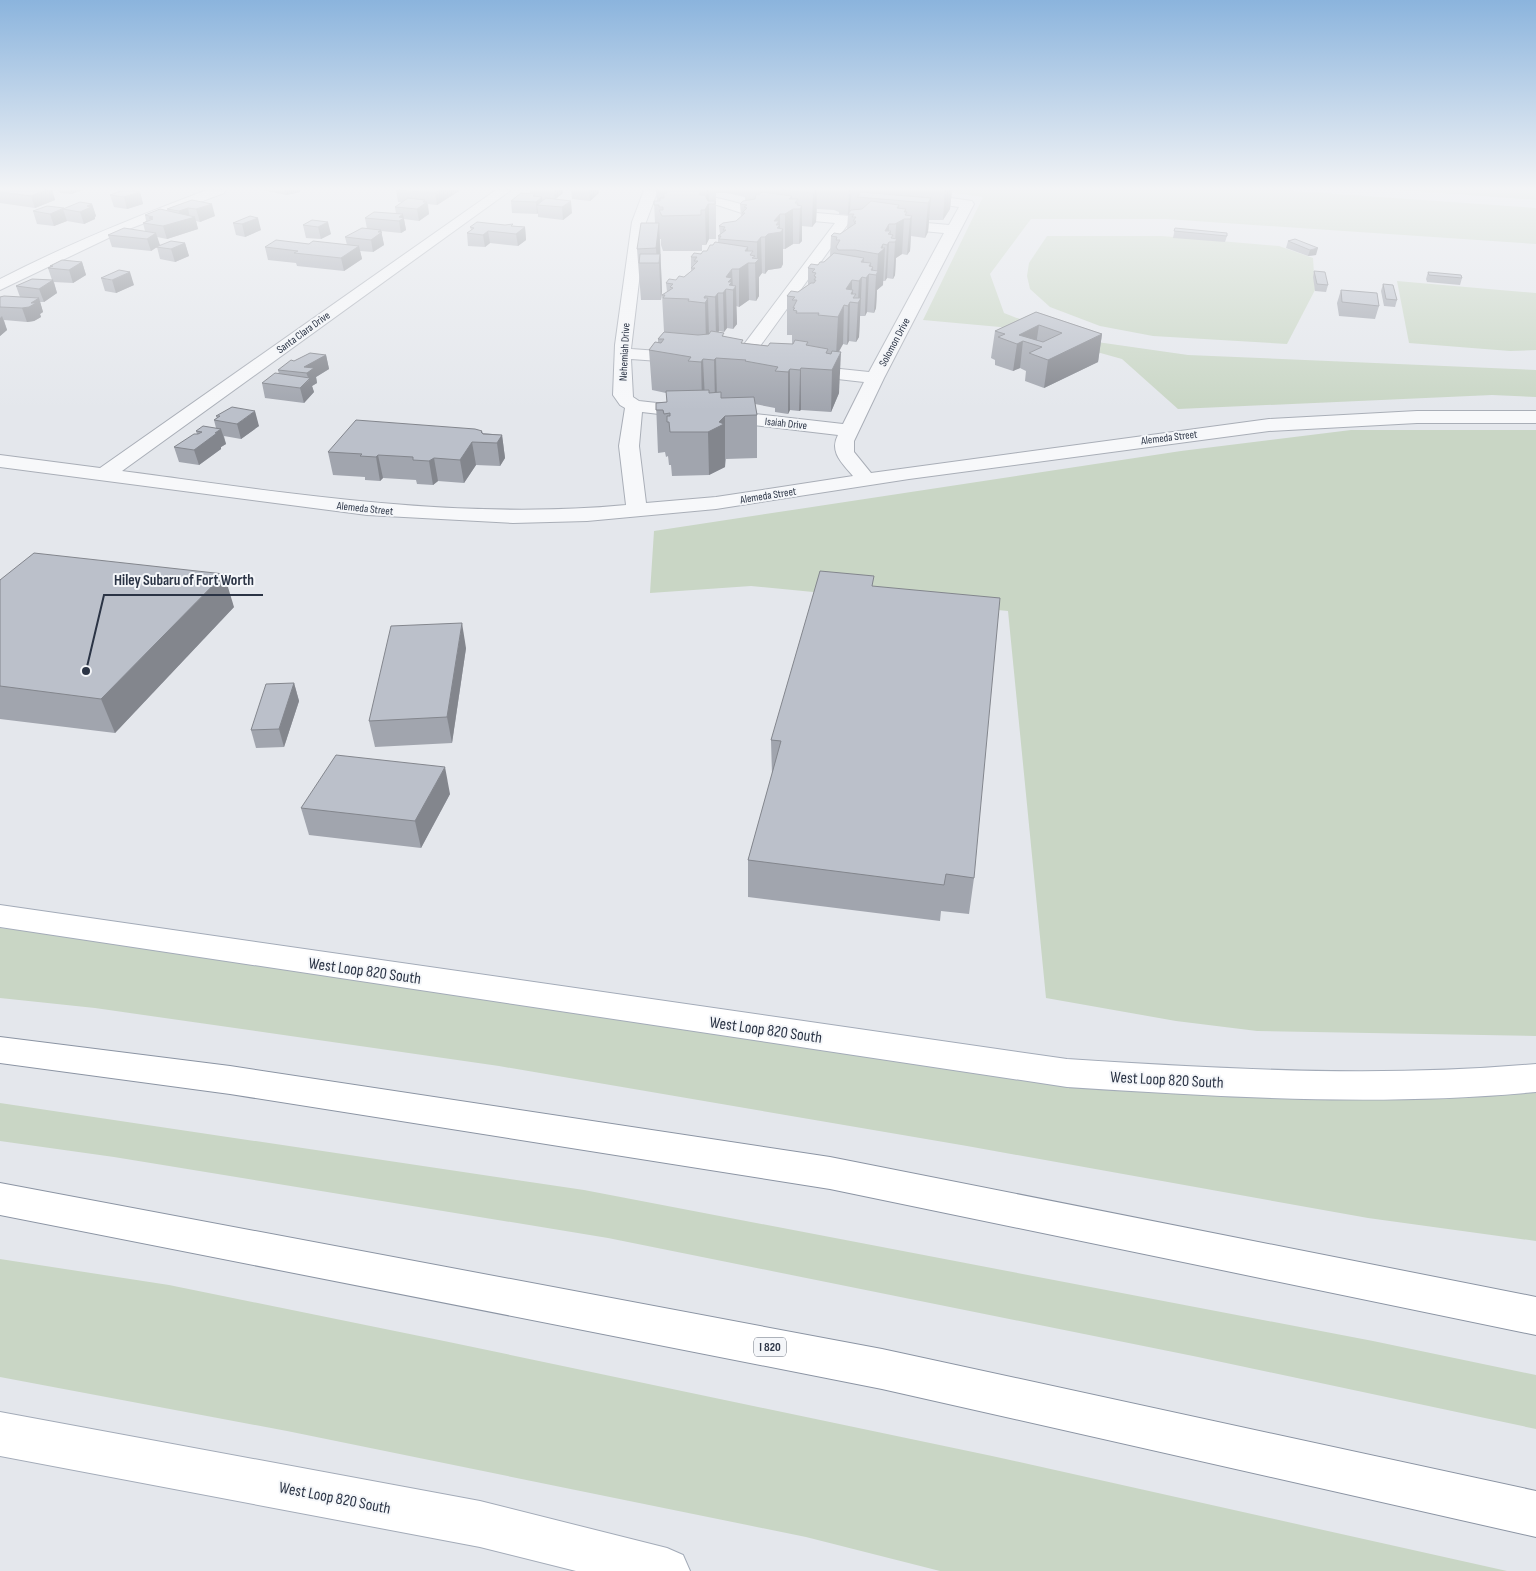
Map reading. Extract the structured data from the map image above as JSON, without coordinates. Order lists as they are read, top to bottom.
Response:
{
  "streets": {
    "main road": ["West Loop 820 South", "I 820"],
    "street": [
      "Santa Clara Drive",
      "Solomon Drive",
      "Nehemiah Drive",
      "Isaiah Drive",
      "Alemeda Street"
    ]
  },
  "crossings": [
    ["Santa Clara Drive", "Alemeda Street"],
    ["Solomon Drive", "Isaiah Drive"],
    ["Solomon Drive", "Alemeda Street"],
    ["Nehemiah Drive", "Isaiah Drive"]
  ],
  "places": ["Hiley Subaru of Fort Worth"]
}
